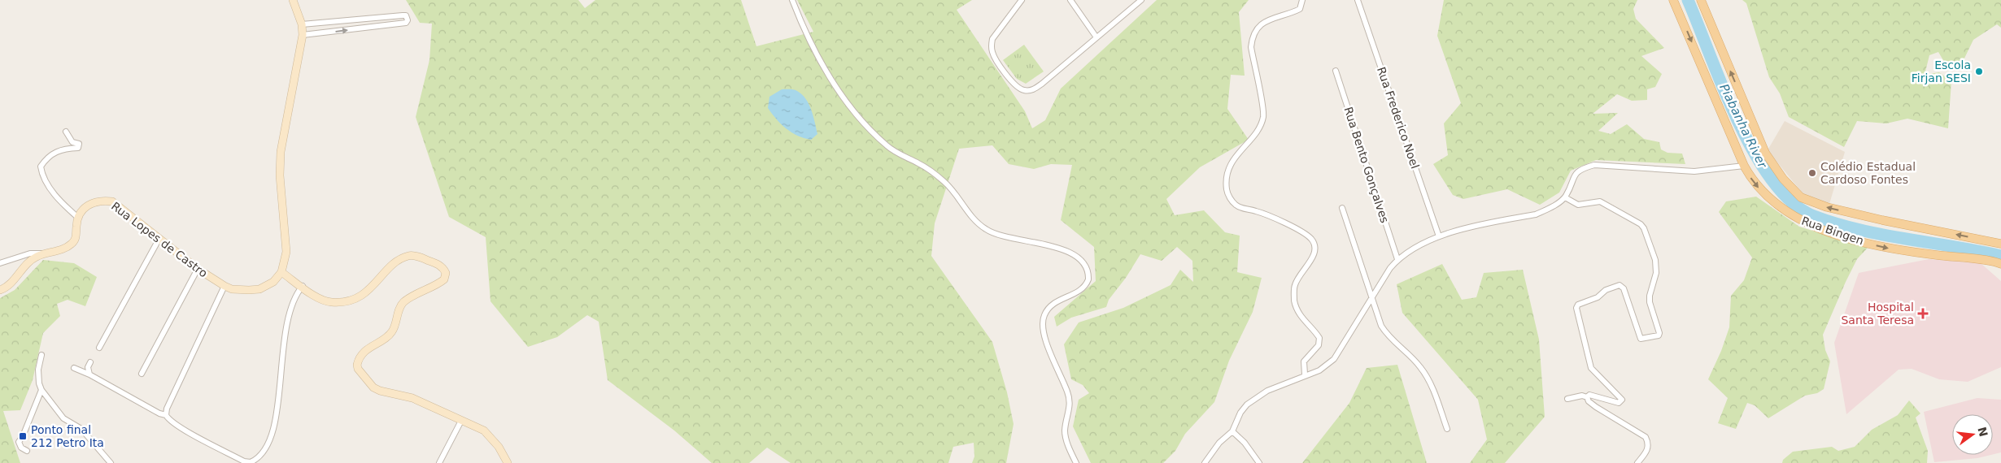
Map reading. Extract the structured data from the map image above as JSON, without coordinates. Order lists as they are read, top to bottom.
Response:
{
  "streets": {
    "main road": ["Rua Bingen"],
    "street": ["Rua Frederico Noel", "Rua Bento Gonçalves", "Rua Lopes de Castro"]
  },
  "water": ["Piabanha River"],
  "places": {
    "other": ["Escola Firjan SESI", "Colédio Estadual Cardoso Fontes"],
    "health": ["Hospital Santa Teresa"],
    "transit": ["Ponto final 212 Petro Ita"]
  },
  "north": "right"
}
